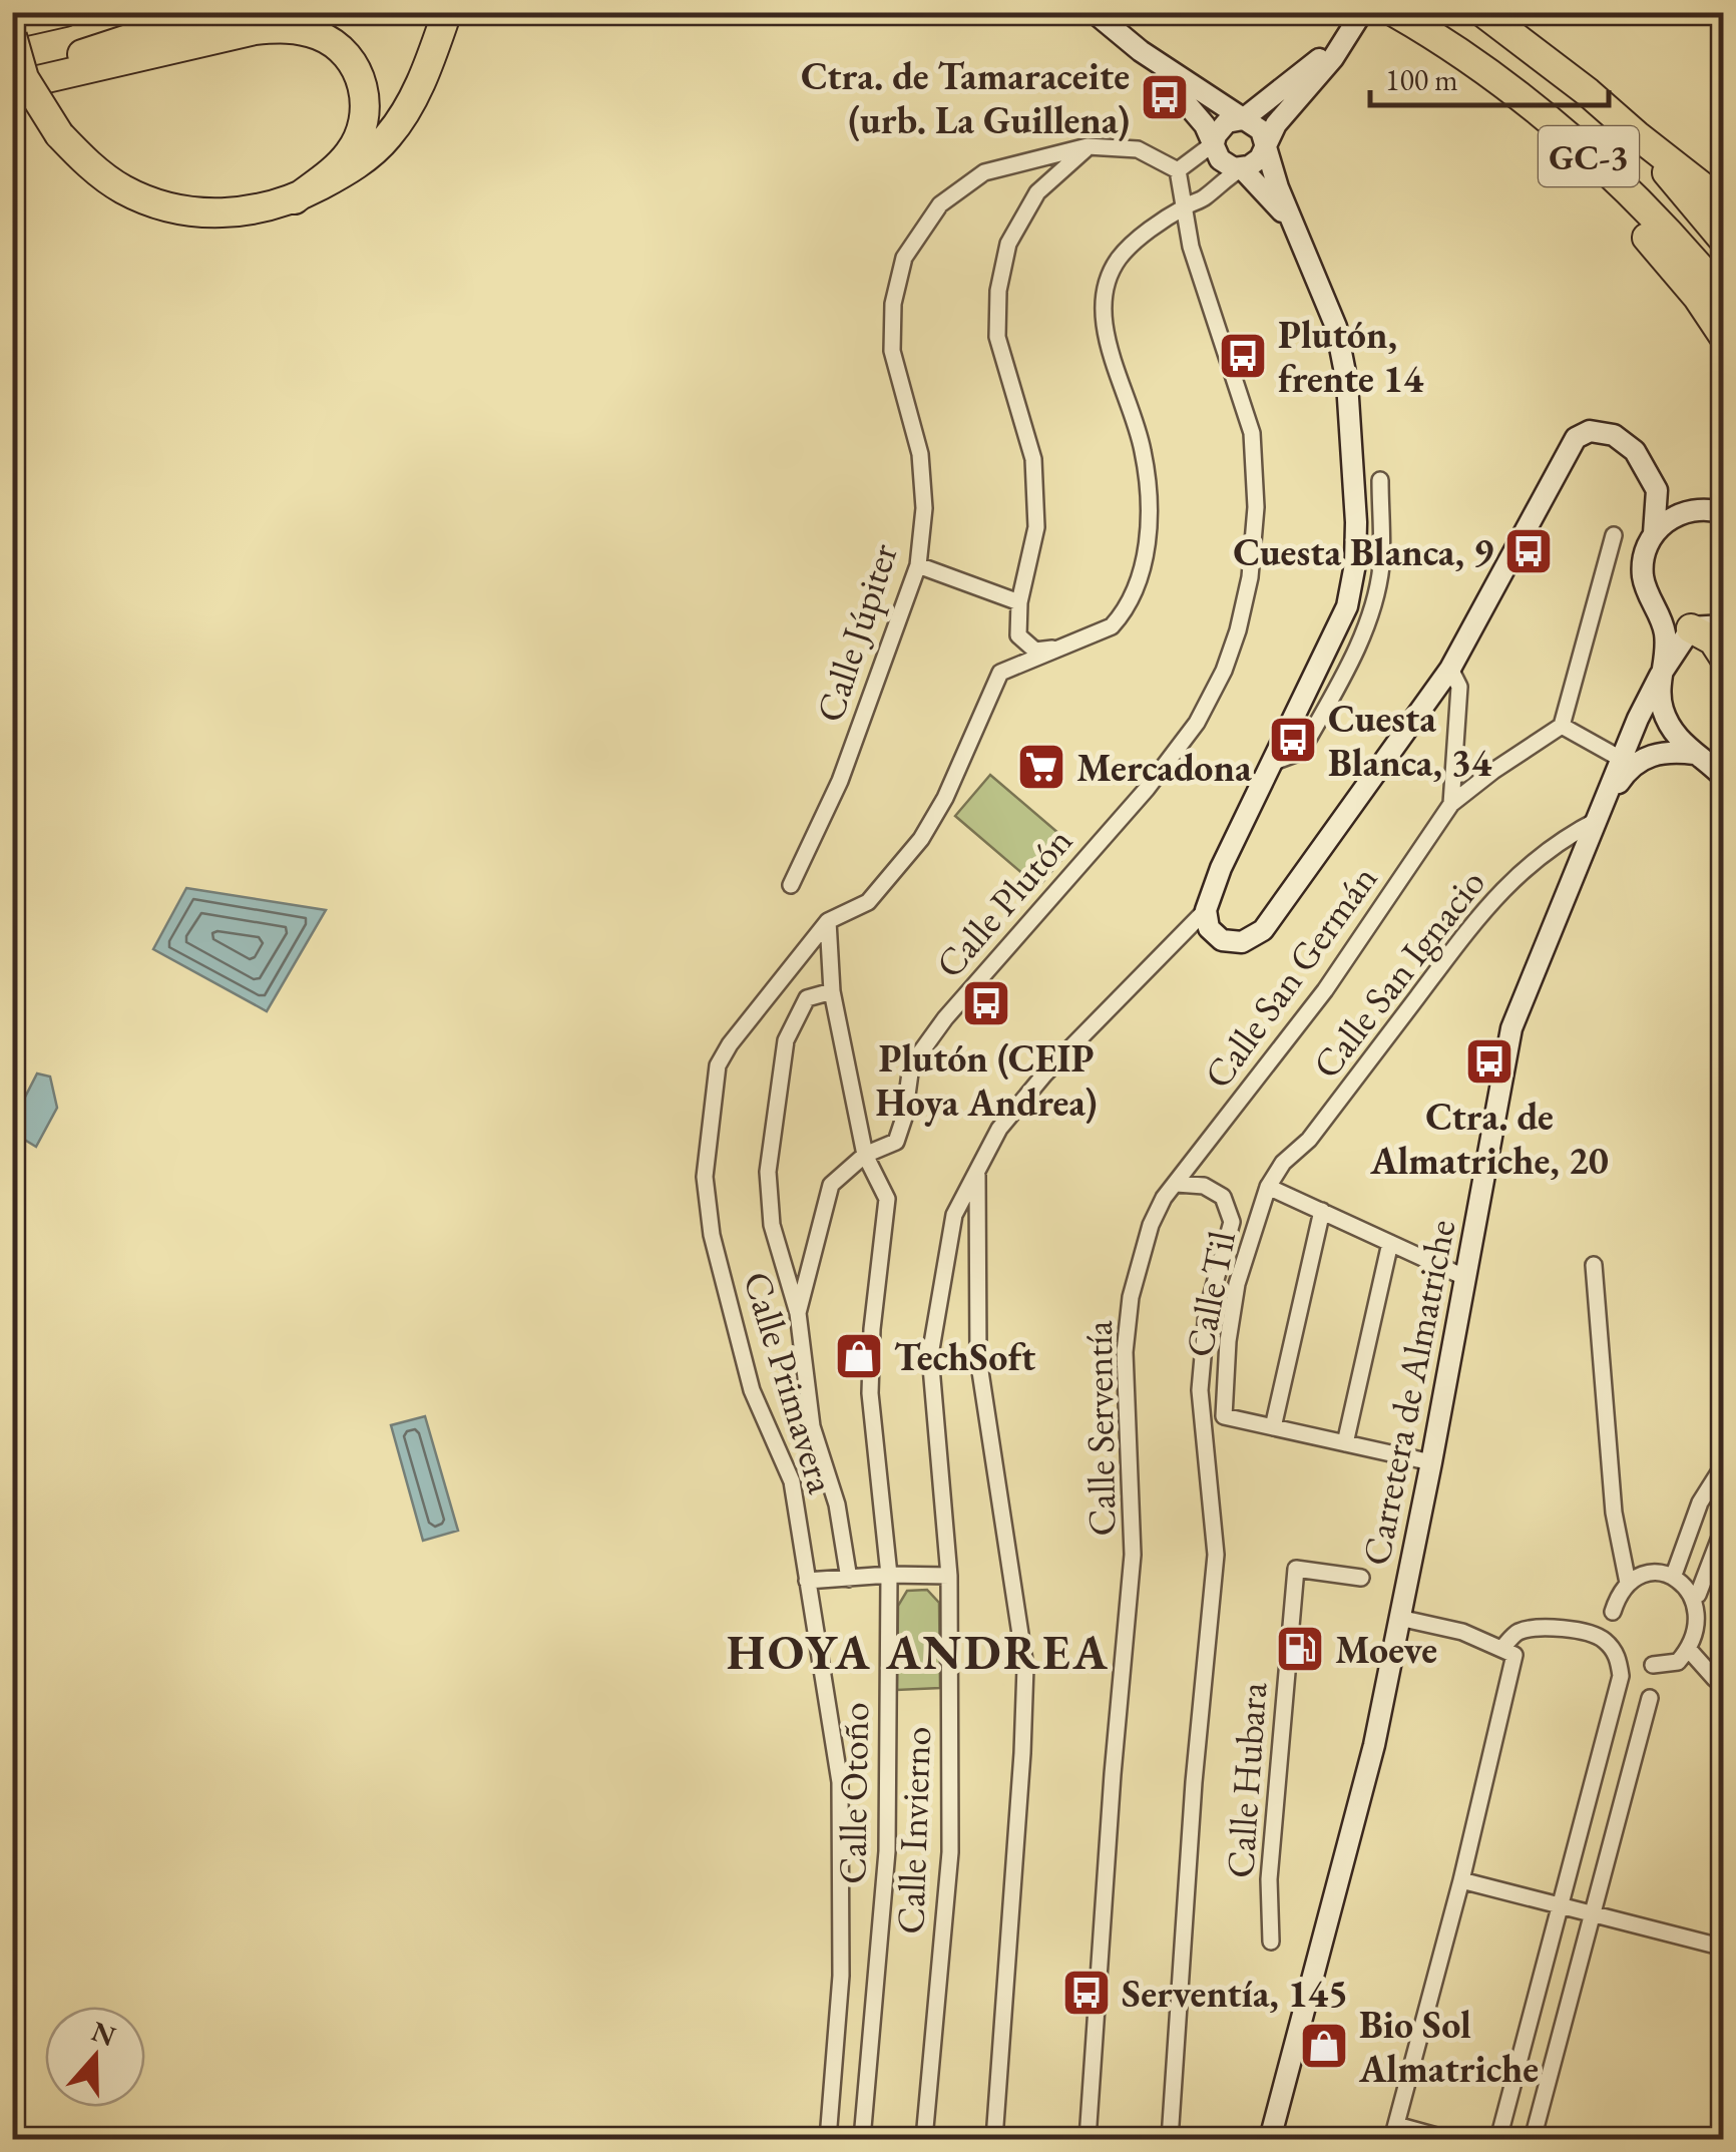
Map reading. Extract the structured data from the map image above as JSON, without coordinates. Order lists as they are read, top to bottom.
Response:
{
  "streets": {
    "highway": ["GC-3"],
    "main road": ["Carretera de Almatriche"],
    "street": [
      "Calle Júpiter",
      "Calle Plutón",
      "Calle San Ignacio",
      "Calle San Germán",
      "Calle Til",
      "Calle Primavera",
      "Calle Serventía",
      "Calle Hubara",
      "Calle Otoño",
      "Calle Invierno"
    ]
  },
  "crossings": [
    ["Calle Júpiter", "Calle Plutón"],
    ["Calle Plutón", "Calle Otoño"],
    ["Calle San Ignacio", "Calle Til"],
    ["Calle San Ignacio", "Carretera de Almatriche"],
    ["Calle San Germán", "Calle Serventía"],
    ["Calle Primavera", "Calle Otoño"]
  ],
  "districts": ["HOYA ANDREA"],
  "places": {
    "bus stop": [
      "Ctra. de Tamaraceite (urb. La Guillena)",
      "Plutón, frente 14",
      "Cuesta Blanca, 9",
      "Cuesta Blanca, 34",
      "Plutón (CEIP Hoya Andrea)",
      "Ctra. de Almatriche, 20",
      "Serventía, 145"
    ],
    "supermarket": ["Mercadona"],
    "shop": ["TechSoft", "Bio Sol Almatriche"],
    "fuel station": ["Moeve"]
  },
  "scale_bar": "100 m",
  "north": "top"
}
